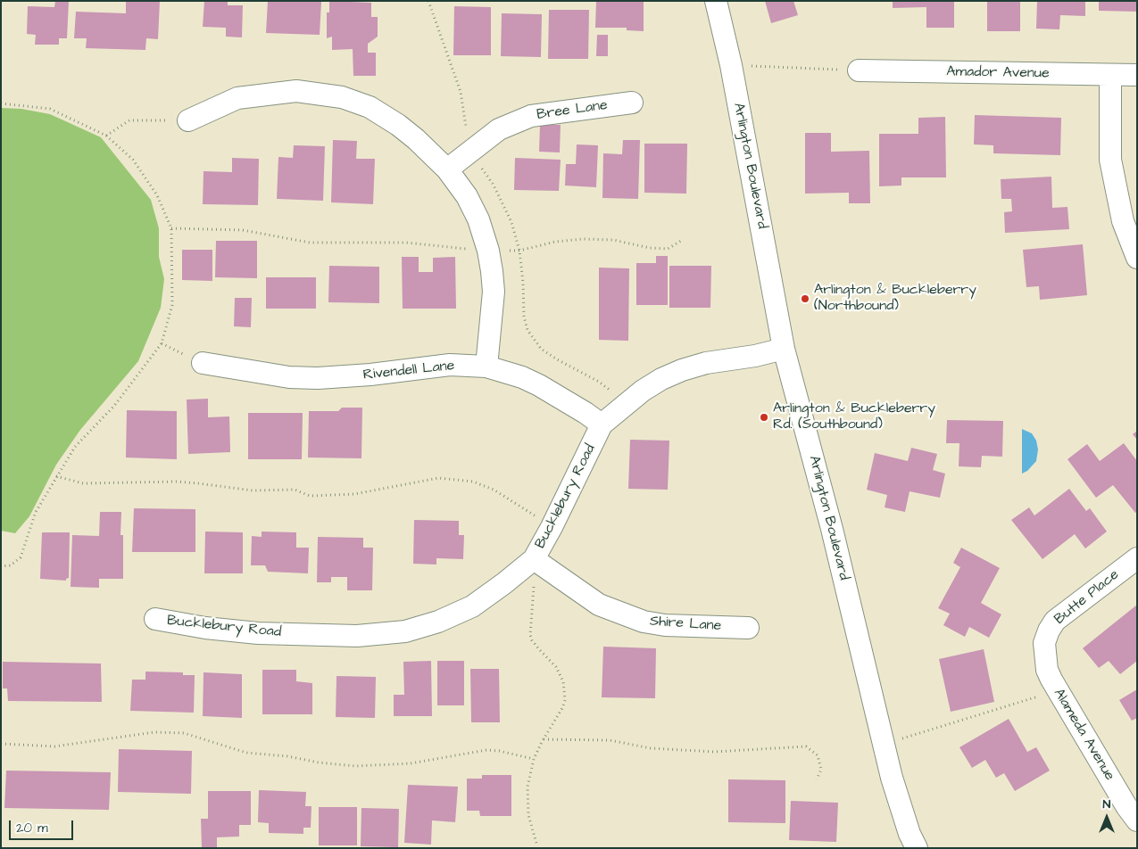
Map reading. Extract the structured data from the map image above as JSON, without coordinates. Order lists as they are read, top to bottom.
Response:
{
  "streets": {
    "street": [
      "Amador Avenue",
      "Bree Lane",
      "Arlington Boulevard",
      "Rivendell Lane",
      "Bucklebury Road",
      "Butte Place",
      "Shire Lane",
      "Alameda Avenue"
    ]
  },
  "crossings": [
    ["Arlington Boulevard", "Bucklebury Road"],
    ["Rivendell Lane", "Bucklebury Road"],
    ["Bucklebury Road", "Shire Lane"],
    ["Butte Place", "Alameda Avenue"]
  ],
  "places": ["Arlington & Buckleberry (Northbound)", "Arlington & Buckleberry Rd. (Southbound)"],
  "scale_bar": "20 m",
  "north": "top"
}
